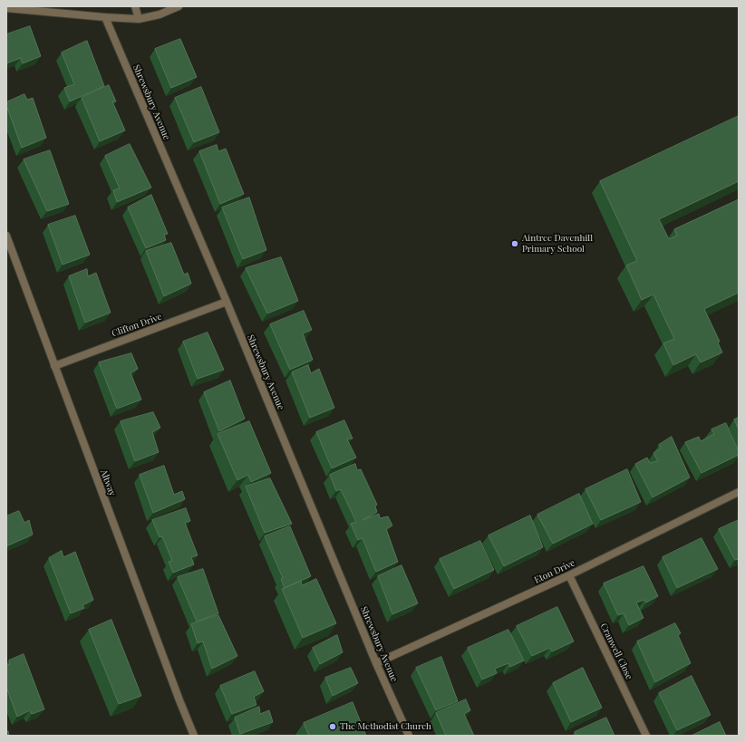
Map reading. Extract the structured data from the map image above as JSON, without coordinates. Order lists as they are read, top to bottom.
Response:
{
  "streets": {
    "street": [
      "Shrewsbury Avenue",
      "Clifton Drive",
      "Altway",
      "Eton Drive",
      "Cranwell Close"
    ]
  },
  "crossings": [
    ["Shrewsbury Avenue", "Clifton Drive"],
    ["Shrewsbury Avenue", "Eton Drive"],
    ["Clifton Drive", "Altway"],
    ["Eton Drive", "Cranwell Close"]
  ],
  "places": ["Aintree Davenhill Primary School", "The Methodist Church"]
}
